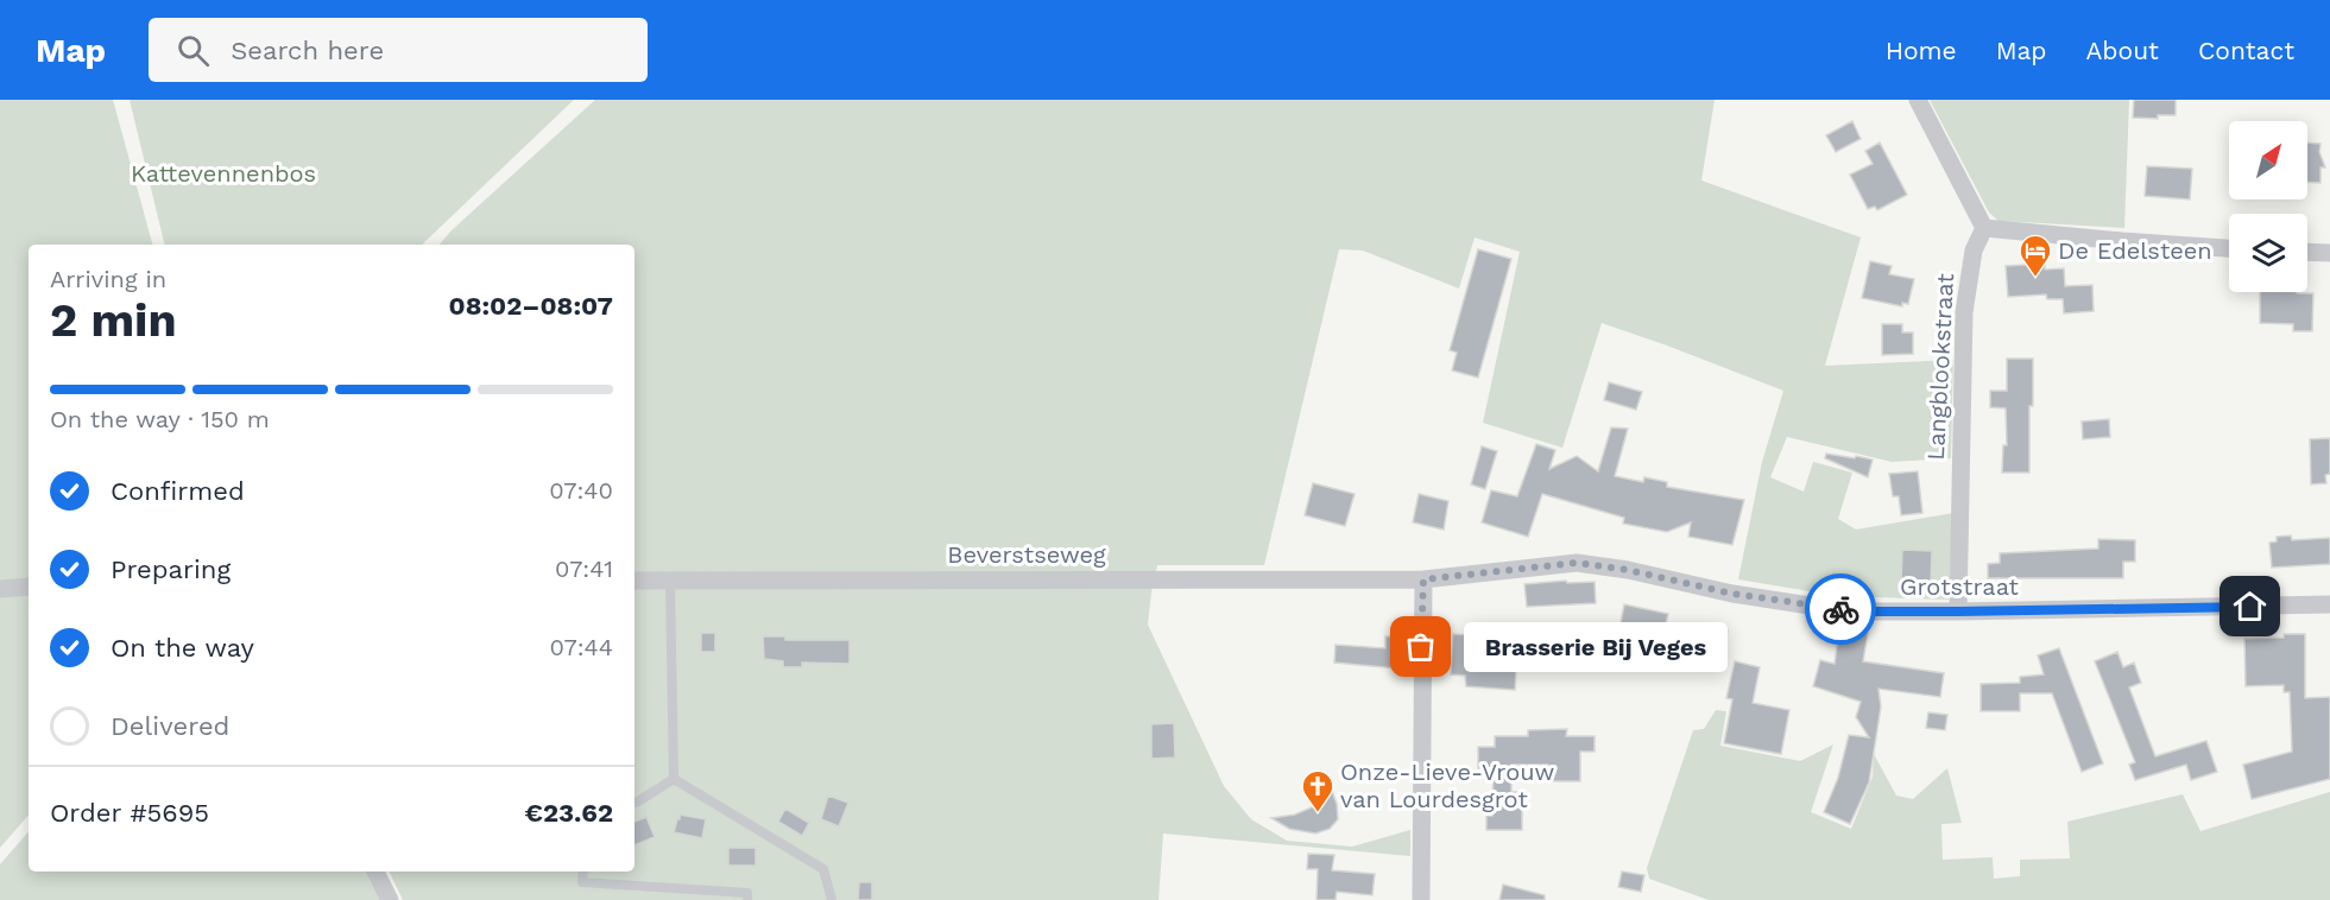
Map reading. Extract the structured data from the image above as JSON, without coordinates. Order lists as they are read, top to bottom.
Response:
{
  "streets": {
    "street": ["Langblookstraat", "Beverstseweg", "Grotstraat"]
  },
  "crossings": [
    ["Langblookstraat", "Grotstraat"],
    ["Beverstseweg", "Grotstraat"]
  ],
  "parks": ["Kattevennenbos"],
  "places": {
    "hotel": ["De Edelsteen"],
    "other": ["Brasserie Bij Veges"],
    "church": ["Onze-Lieve-Vrouw van Lourdesgrot"]
  },
  "north": "top right",
  "page": {
    "header": "Map",
    "search": "Search here",
    "nav": [
      "Home",
      "Map",
      "About",
      "Contact"
    ],
    "heading": ["2 min", "Arriving in", "08:02–08:07"],
    "panel": ["Order #5695", "€23.62"],
    "bar": "On the way · 150 m",
    "list": [
      ["Confirmed", "07:40"],
      ["Preparing", "07:41"],
      ["On the way", "07:44"],
      "Delivered"
    ],
    "bubble": "Brasserie Bij Veges"
  }
}
